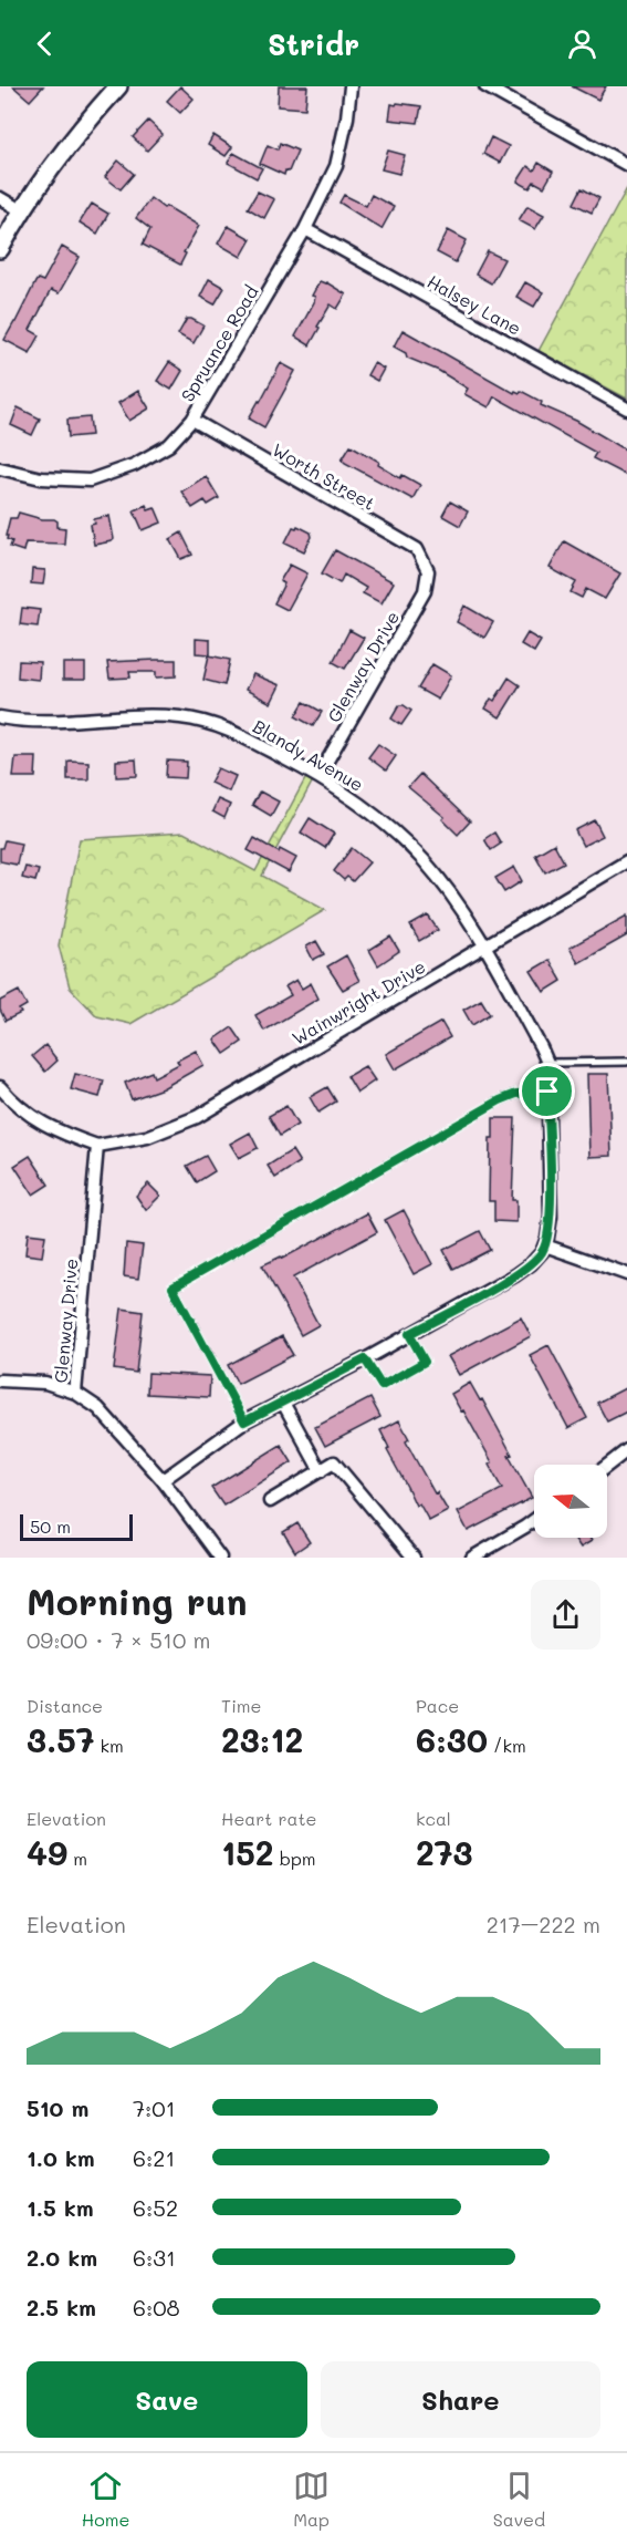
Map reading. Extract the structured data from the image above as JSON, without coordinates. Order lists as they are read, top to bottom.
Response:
{
  "streets": {
    "street": [
      "Halsey Lane",
      "Spruance Road",
      "Worth Street",
      "Glenway Drive",
      "Blandy Avenue",
      "Wainwright Drive"
    ]
  },
  "crossings": [
    ["Halsey Lane", "Spruance Road"],
    ["Spruance Road", "Worth Street"],
    ["Worth Street", "Glenway Drive"],
    ["Glenway Drive", "Blandy Avenue"],
    ["Glenway Drive", "Wainwright Drive"],
    ["Blandy Avenue", "Wainwright Drive"]
  ],
  "scale_bar": "50 m",
  "north": "left",
  "page": {
    "header": "Stridr",
    "scale": "50 m",
    "heading": ["Morning run", "09:00 · 7 × 510 m"],
    "stats": [
      ["Distance", "3.57 km"],
      ["Time", "23:12"],
      ["Pace", "6:30 /km"],
      ["Elevation", "49 m"],
      ["Heart rate", "152 bpm"],
      ["kcal", "273"]
    ],
    "chart": ["Elevation", "217–222 m"],
    "list": [
      {
        "name": "510 m",
        "note": "7:01"
      },
      {
        "name": "1.0 km",
        "note": "6:21"
      },
      {
        "name": "1.5 km",
        "note": "6:52"
      },
      {
        "name": "2.0 km",
        "note": "6:31"
      },
      {
        "name": "2.5 km",
        "note": "6:08"
      }
    ],
    "buttons": ["Save", "Share"],
    "tabs": ["Home", "Map", "Saved"]
  }
}
